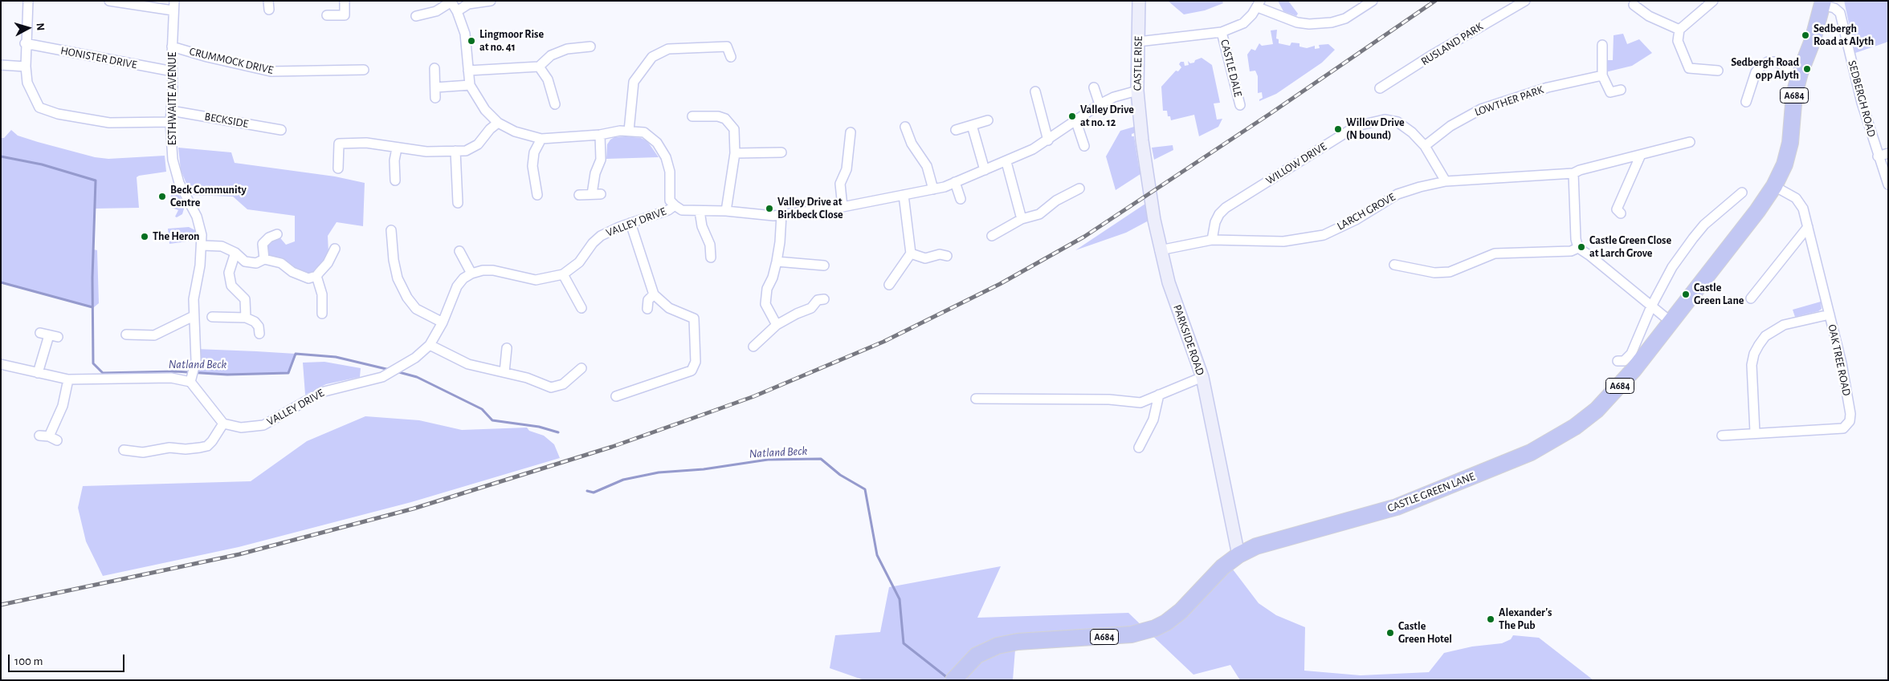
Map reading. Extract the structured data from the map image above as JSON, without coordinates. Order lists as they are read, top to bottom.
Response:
{
  "streets": {
    "highway": ["A684", "CASTLE GREEN LANE"],
    "street": [
      "RUSLAND PARK",
      "HONISTER DRIVE",
      "CRUMMOCK DRIVE",
      "CASTLE RISE",
      "CASTLE DALE",
      "ESTHWAITE AVENUE",
      "SEDBERGH ROAD",
      "LOWTHER PARK",
      "BECKSIDE",
      "WILLOW DRIVE",
      "LARCH GROVE",
      "VALLEY DRIVE",
      "PARKSIDE ROAD",
      "OAK TREE ROAD"
    ]
  },
  "crossings": [
    ["HONISTER DRIVE", "ESTHWAITE AVENUE"],
    ["CRUMMOCK DRIVE", "ESTHWAITE AVENUE"],
    ["CASTLE RISE", "VALLEY DRIVE"],
    ["CASTLE RISE", "PARKSIDE ROAD"],
    ["A684", "PARKSIDE ROAD"],
    ["A684", "CASTLE GREEN LANE"],
    ["ESTHWAITE AVENUE", "BECKSIDE"],
    ["SEDBERGH ROAD", "CASTLE GREEN LANE"],
    ["LOWTHER PARK", "WILLOW DRIVE"],
    ["WILLOW DRIVE", "LARCH GROVE"],
    ["LARCH GROVE", "PARKSIDE ROAD"],
    ["PARKSIDE ROAD", "CASTLE GREEN LANE"],
    ["OAK TREE ROAD", "CASTLE GREEN LANE"]
  ],
  "water": ["Natland Beck"],
  "places": [
    "Sedbergh Road at Alyth",
    "Lingmoor Rise at no. 41",
    "Sedbergh Road opp Alyth",
    "Valley Drive at no. 12",
    "Willow Drive (N bound)",
    "Beck Community Centre",
    "Valley Drive at Birkbeck Close",
    "The Heron",
    "Castle Green Close at Larch Grove",
    "Castle Green Lane",
    "Alexander's The Pub",
    "Castle Green Hotel"
  ],
  "scale_bar": "100 m",
  "north": "right"
}
